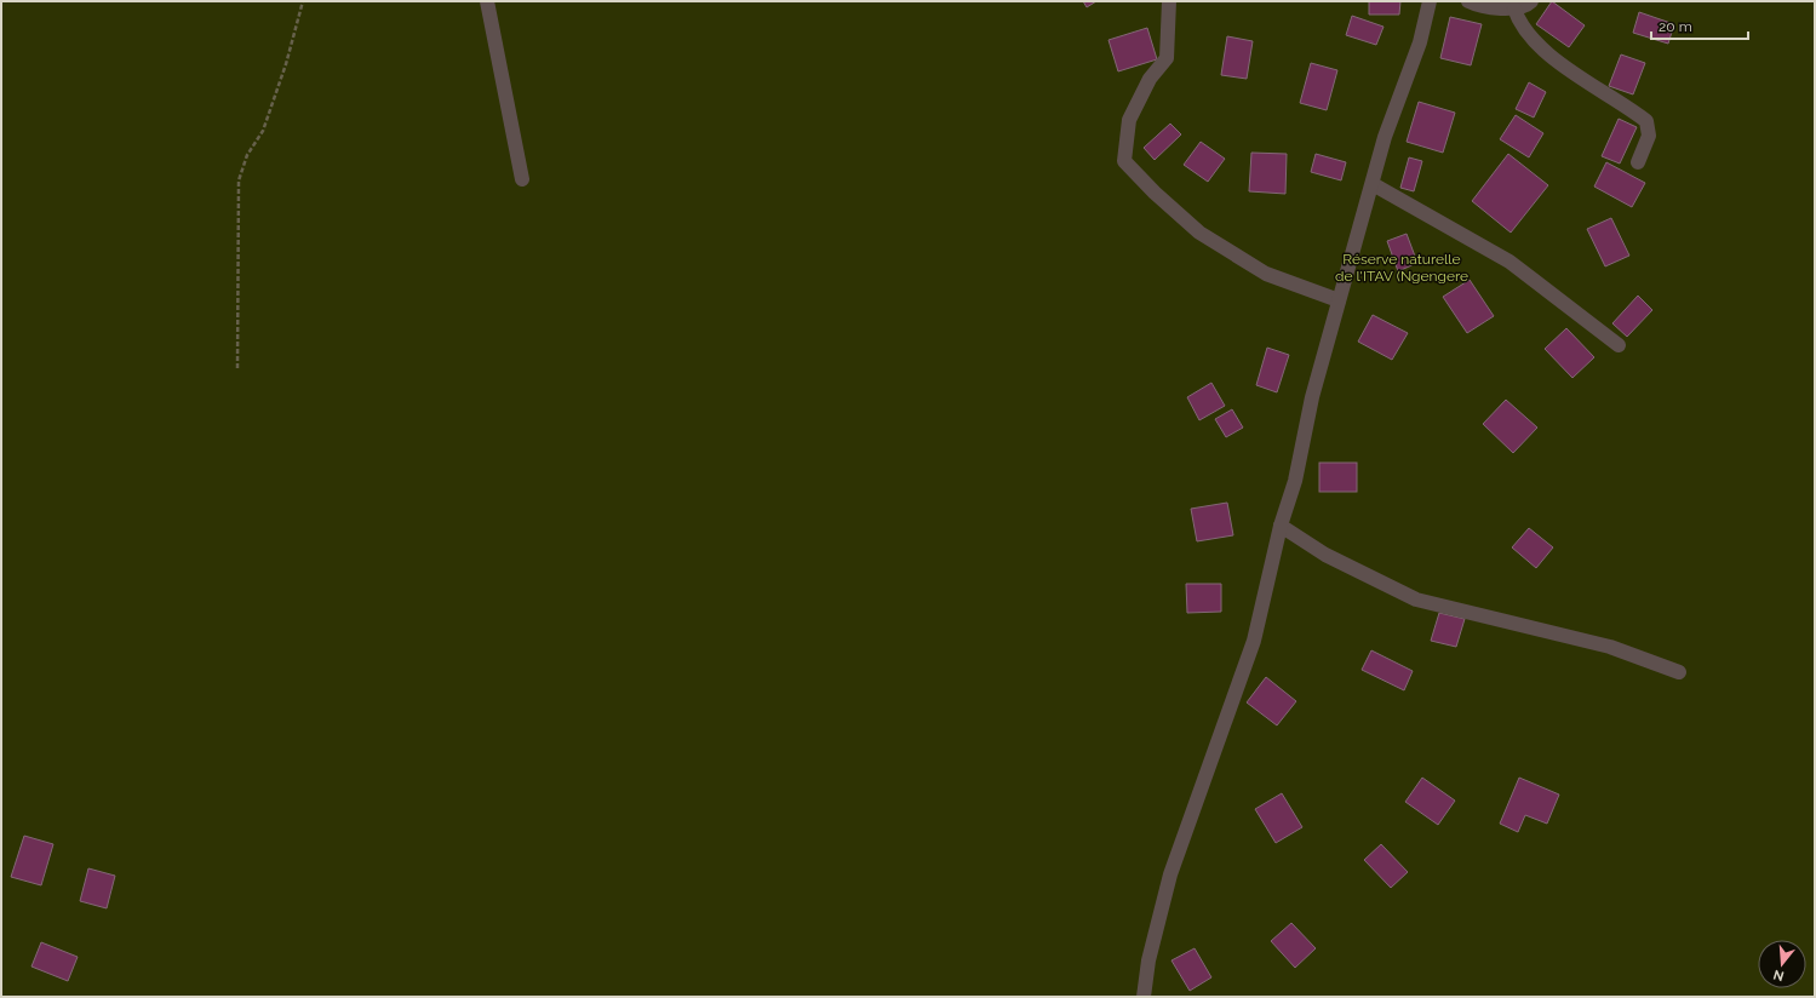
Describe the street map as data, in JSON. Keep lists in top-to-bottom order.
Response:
{
  "parks": ["Réserve naturelle de l'ITAV (Ngengere"],
  "scale_bar": "20 m",
  "north": "bottom"
}
